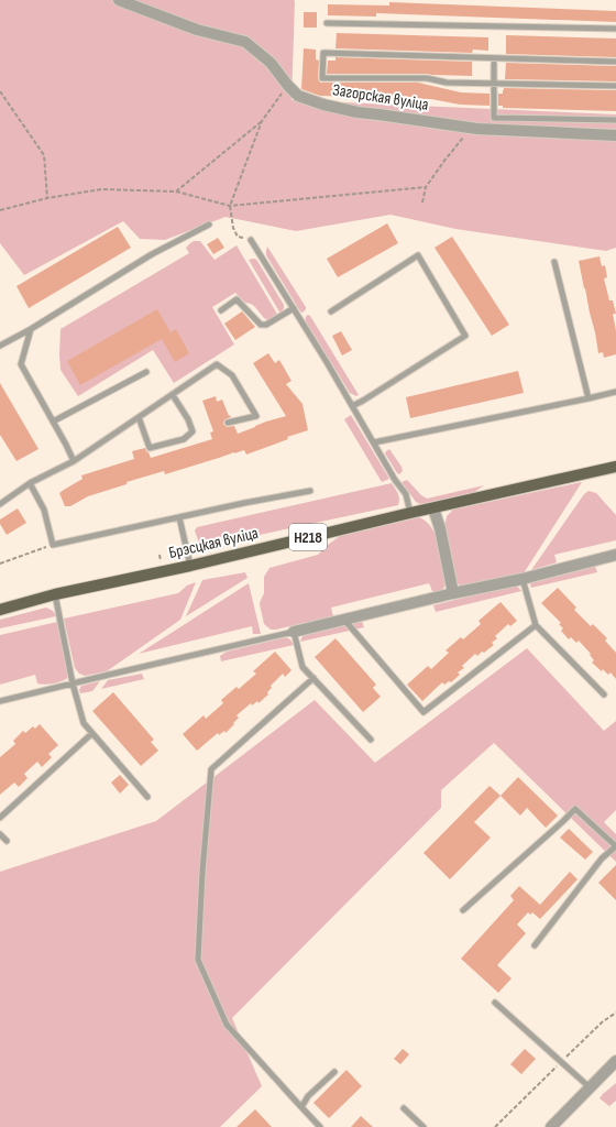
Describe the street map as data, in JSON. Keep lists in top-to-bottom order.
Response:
{
  "streets": {
    "main road": ["Н218", "Брэсцкая вуліца"],
    "street": ["Загорская вуліца"]
  }
}
